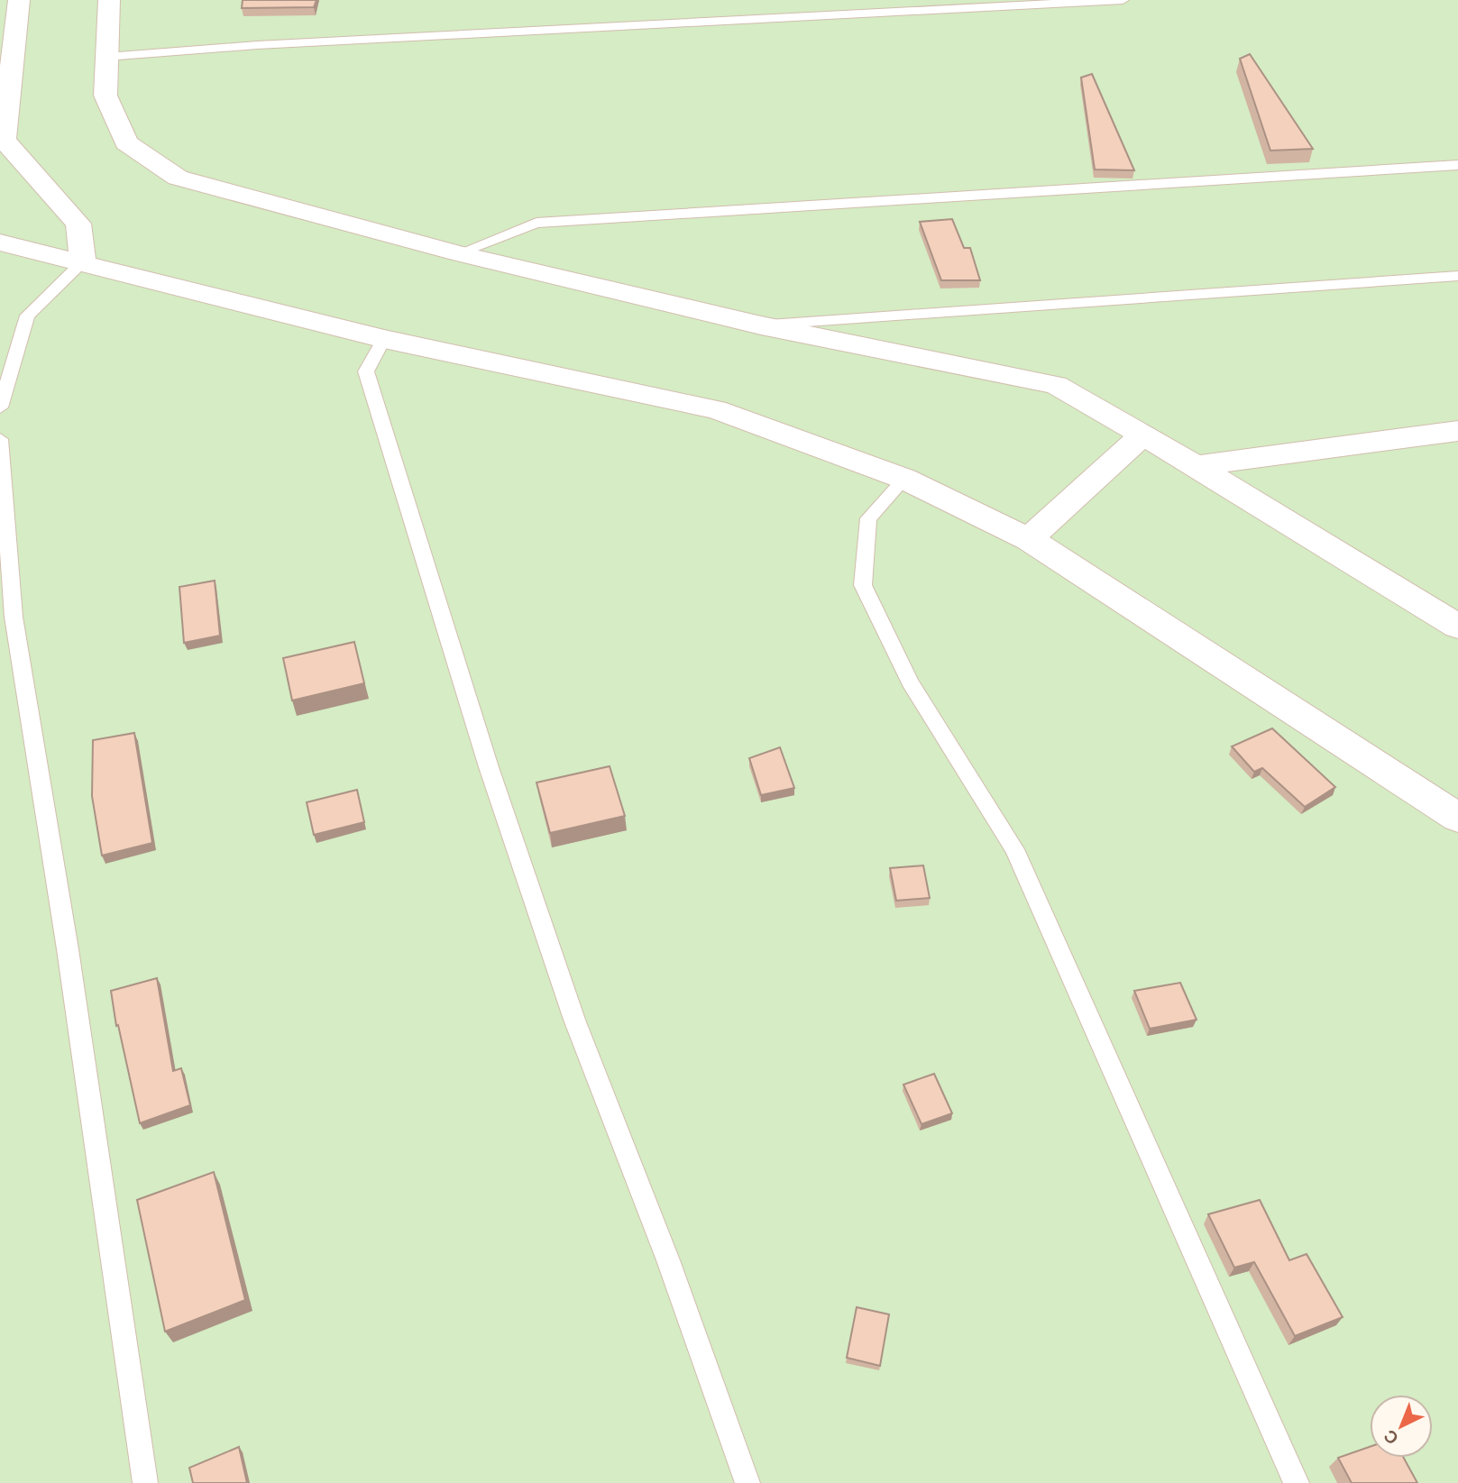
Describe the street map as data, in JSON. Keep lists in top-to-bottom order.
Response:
{
  "north": "bottom left"
}
